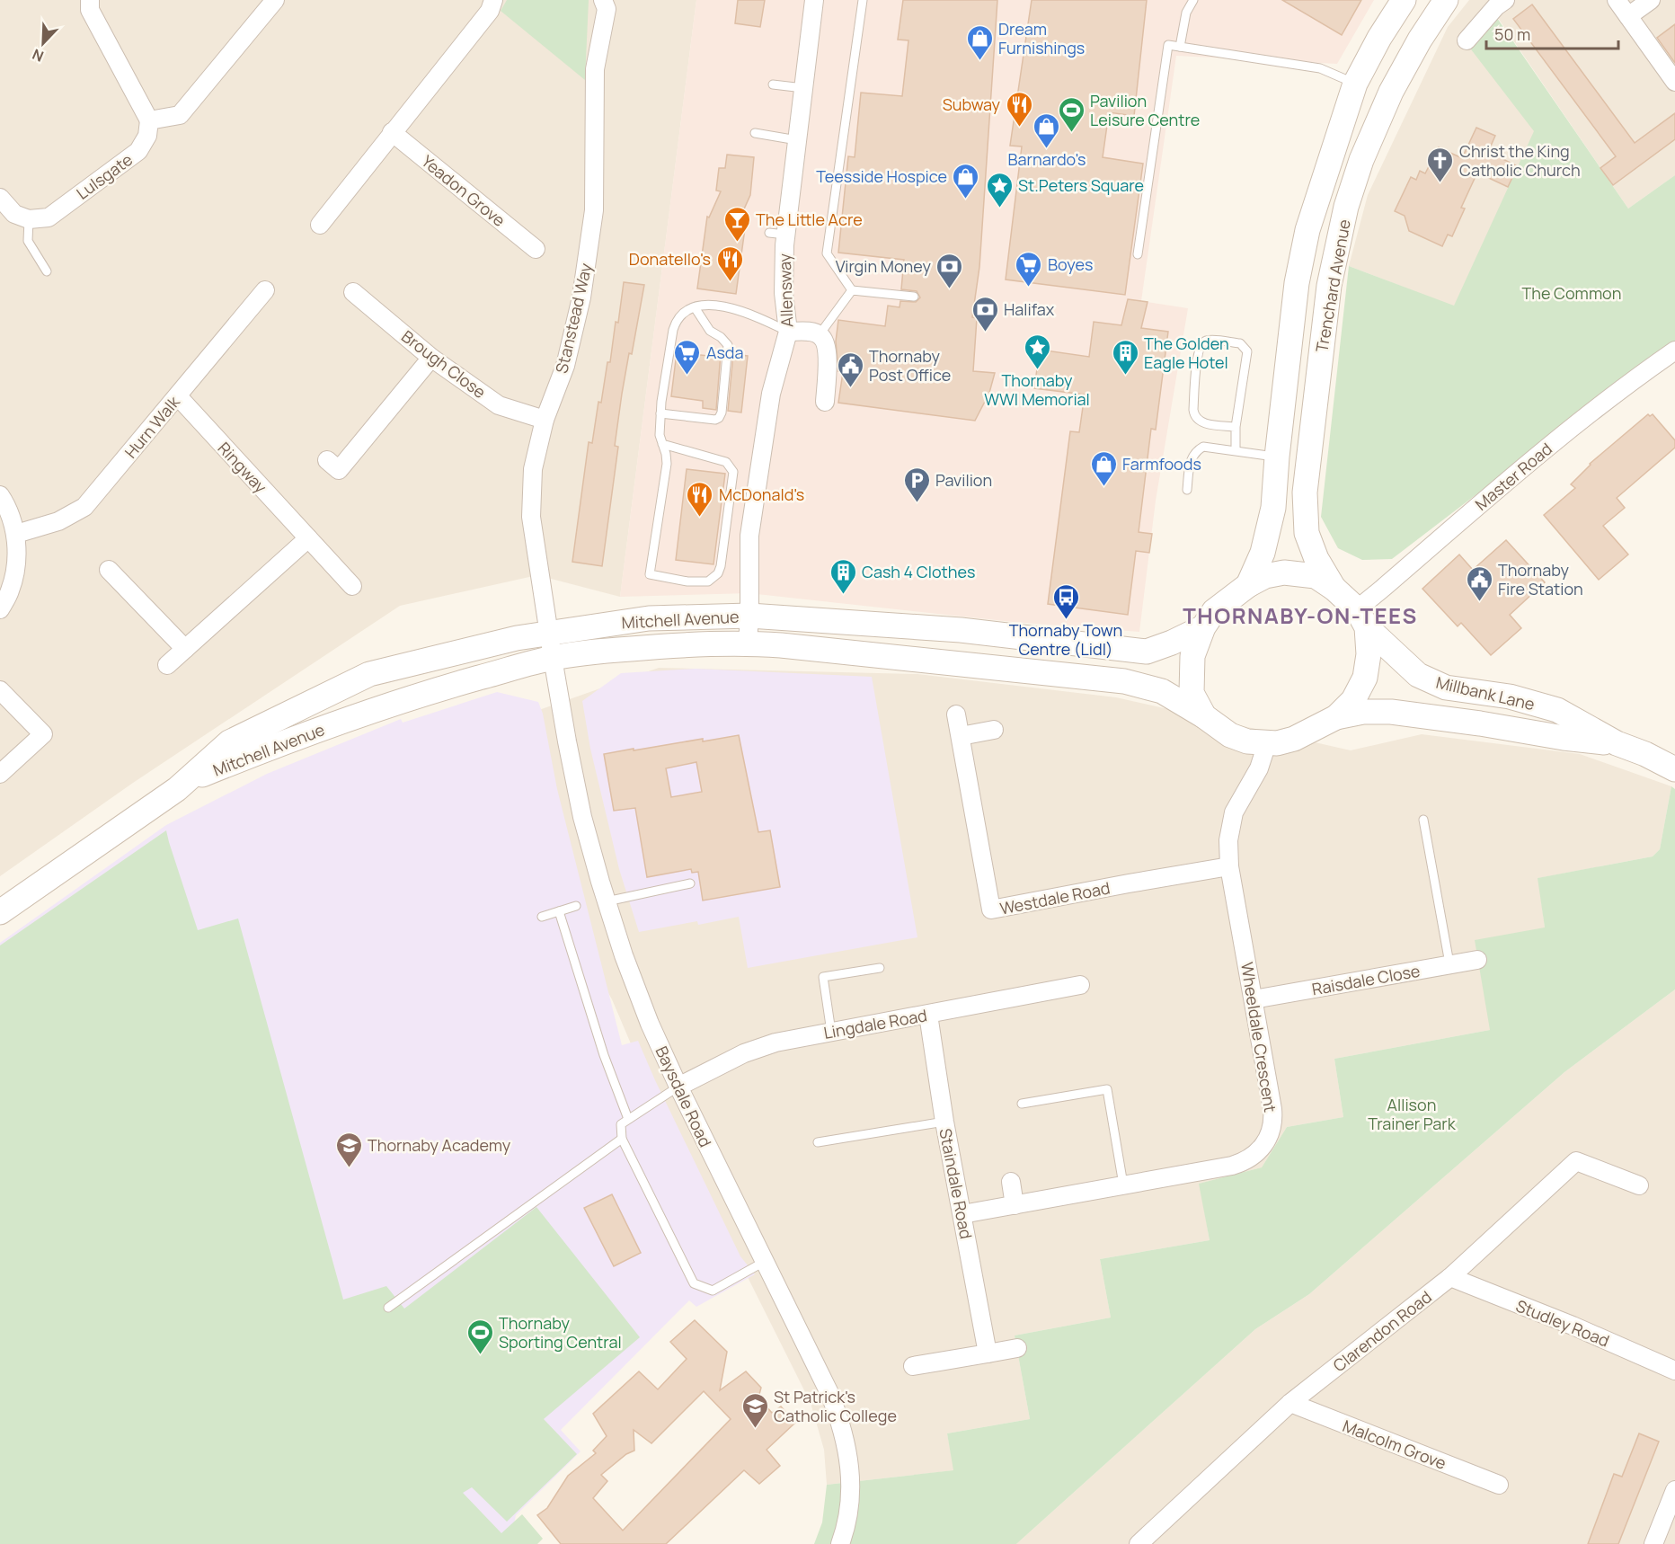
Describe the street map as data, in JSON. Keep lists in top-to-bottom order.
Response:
{
  "streets": {
    "street": [
      "Lulsgate",
      "Yeadon Grove",
      "Trenchard Avenue",
      "Allensway",
      "Stanstead Way",
      "Brough Close",
      "Hurn Walk",
      "Ringway",
      "Master Road",
      "Mitchell Avenue",
      "Millbank Lane",
      "Westdale Road",
      "Raisdale Close",
      "Lingdale Road",
      "Wheeldale Crescent",
      "Baysdale Road",
      "Staindale Road",
      "Studley Road",
      "Clarendon Road",
      "Malcolm Grove"
    ]
  },
  "crossings": [
    ["Trenchard Avenue", "Master Road"],
    ["Trenchard Avenue", "Mitchell Avenue"],
    ["Trenchard Avenue", "Millbank Lane"],
    ["Trenchard Avenue", "Wheeldale Crescent"],
    ["Allensway", "Mitchell Avenue"],
    ["Stanstead Way", "Brough Close"],
    ["Stanstead Way", "Mitchell Avenue"],
    ["Stanstead Way", "Baysdale Road"],
    ["Hurn Walk", "Ringway"],
    ["Master Road", "Mitchell Avenue"],
    ["Master Road", "Millbank Lane"],
    ["Master Road", "Wheeldale Crescent"],
    ["Mitchell Avenue", "Millbank Lane"],
    ["Mitchell Avenue", "Wheeldale Crescent"],
    ["Mitchell Avenue", "Baysdale Road"],
    ["Millbank Lane", "Wheeldale Crescent"],
    ["Westdale Road", "Wheeldale Crescent"],
    ["Raisdale Close", "Wheeldale Crescent"],
    ["Lingdale Road", "Baysdale Road"],
    ["Lingdale Road", "Staindale Road"],
    ["Wheeldale Crescent", "Staindale Road"],
    ["Studley Road", "Clarendon Road"],
    ["Clarendon Road", "Malcolm Grove"]
  ],
  "districts": ["THORNABY-ON-TEES"],
  "parks": ["The Common", "Allison Trainer Park"],
  "places": {
    "shop": [
      "Dream Furnishings",
      "Barnardo's",
      "Teesside Hospice",
      "Farmfoods"
    ],
    "restaurant": ["Subway", "Donatello's", "McDonald's"],
    "sports": ["Pavilion Leisure Centre", "Thornaby Sporting Central"],
    "church": ["Christ the King Catholic Church"],
    "place": ["St.Peters Square", "Thornaby WWI Memorial"],
    "bar": ["The Little Acre"],
    "supermarket": ["Boyes", "Asda"],
    "bank": ["Virgin Money", "Halifax"],
    "building": ["The Golden Eagle Hotel", "Cash 4 Clothes"],
    "public building": ["Thornaby Post Office", "Thornaby Fire Station"],
    "parking": ["Pavilion"],
    "bus stop": ["Thornaby Town Centre (Lidl)"],
    "school or university": ["Thornaby Academy", "St Patrick's Catholic College"]
  },
  "scale_bar": "50 m",
  "north": "bottom left"
}
